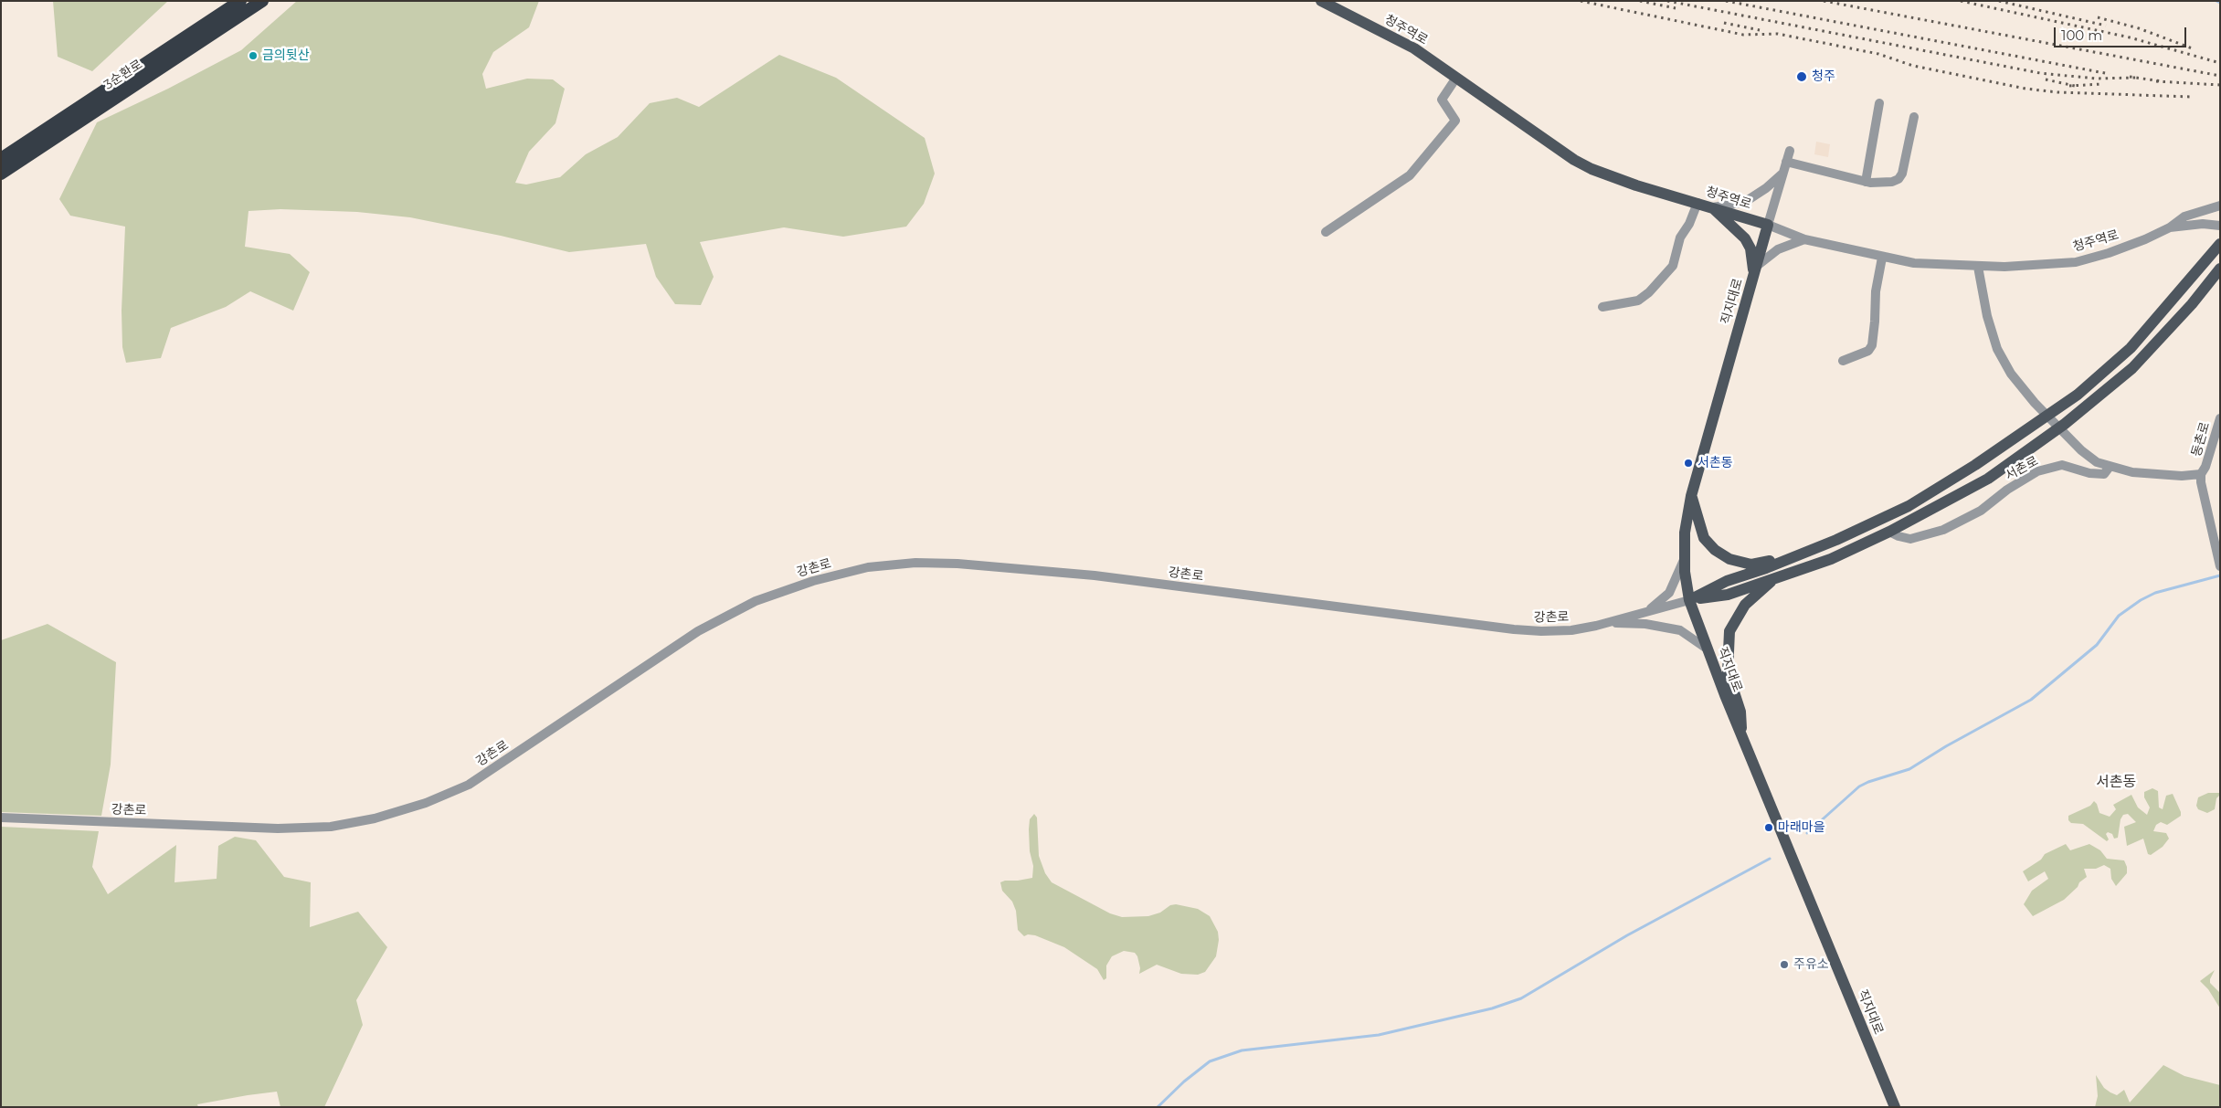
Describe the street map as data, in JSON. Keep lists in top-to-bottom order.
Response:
{
  "streets": {
    "highway": ["3순환로"],
    "main road": ["청주역로", "직지대로"],
    "street": ["동촌로", "서촌로", "강촌로"]
  },
  "crossings": [
    ["청주역로", "직지대로"],
    ["직지대로", "강촌로"],
    ["동촌로", "서촌로"]
  ],
  "districts": ["서촌동"],
  "places": [
    "금의뒷산",
    "청주",
    "서촌동",
    "마래마을",
    "주유소"
  ],
  "scale_bar": "100 m"
}
